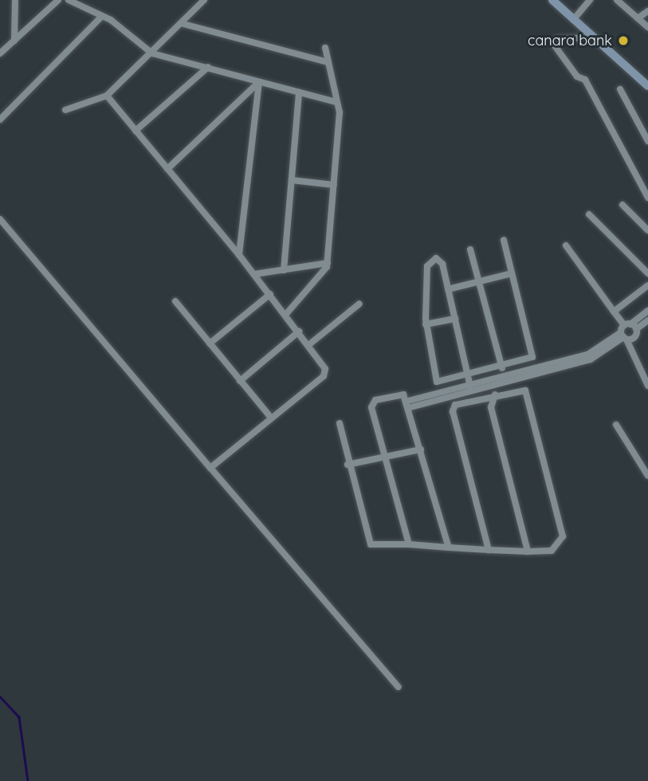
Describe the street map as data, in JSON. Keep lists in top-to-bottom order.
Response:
{
  "places": ["canara bank"]
}
